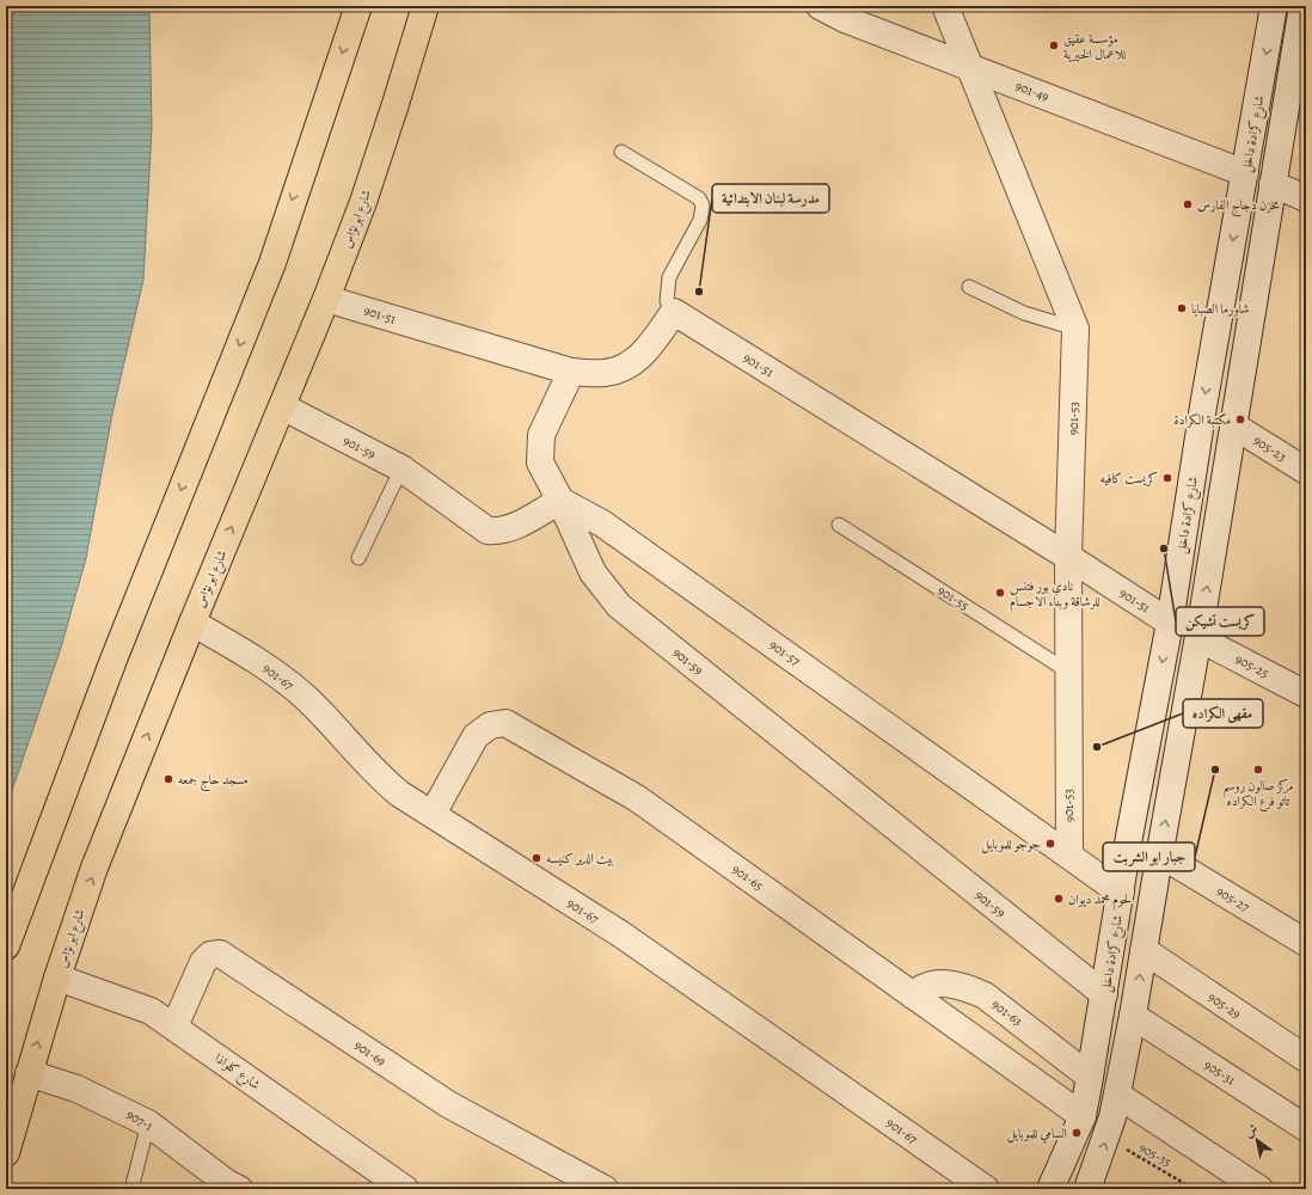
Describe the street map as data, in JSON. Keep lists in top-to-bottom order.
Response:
{
  "streets": {
    "main road": ["شارع ابو نؤاس"],
    "street": [
      "901-49",
      "شارع كرادة داخل",
      "901-51",
      "901-53",
      "901-59",
      "905-23",
      "901-57",
      "905-25",
      "901-67",
      "901-65",
      "905-27",
      "905-29",
      "901-63",
      "901-69",
      "شارع كلواذا",
      "905-31",
      "907-1"
    ],
    "lane": ["901-55"],
    "path": ["905-35"]
  },
  "crossings": [
    ["901-49", "شارع كرادة داخل"],
    ["901-49", "901-53"],
    ["شارع كرادة داخل", "901-51"],
    ["شارع كرادة داخل", "901-59"],
    ["شارع كرادة داخل", "901-57"],
    ["شارع كرادة داخل", "901-65"],
    ["شارع كرادة داخل", "901-63"],
    ["شارع ابو نؤاس", "901-51"],
    ["شارع ابو نؤاس", "901-59"],
    ["شارع ابو نؤاس", "901-67"],
    ["شارع ابو نؤاس", "شارع كلواذا"],
    ["شارع ابو نؤاس", "907-1"],
    ["901-51", "901-53"],
    ["901-53", "901-55"],
    ["901-53", "901-57"],
    ["901-59", "901-57"],
    ["901-67", "901-65"],
    ["901-65", "901-63"],
    ["901-69", "شارع كلواذا"]
  ],
  "places": [
    "مؤسسة عقيق للاعمال الخيرية",
    "مخزن دجاج الفارس",
    "مدرسة لبنان الابتدائية",
    "شاورما الصبايا",
    "مكتبة الكرادة",
    "كريست كافيه",
    "كريست تشيكن",
    "نادي بور فتنس للرشاقة وبناء الاجسام",
    "مقهى الكراده",
    "جبار ابو الشربت",
    "مركز صالون روسم تاتو فرع الكراده",
    "مسجد حاج جمعه",
    "جوجو للموبايل",
    "بيت الدير كنيسه",
    "لحوم محمد ديوان",
    "السامي للموبايل"
  ],
  "north": "top left"
}
